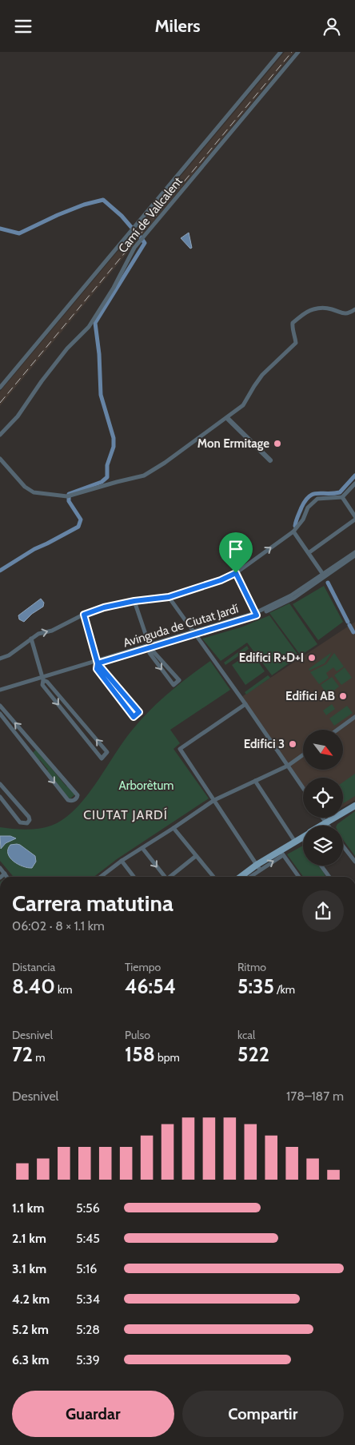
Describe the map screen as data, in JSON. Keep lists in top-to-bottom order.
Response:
{
  "streets": {
    "street": ["Camí de Vallcalent", "Avinguda de Ciutat Jardí"]
  },
  "districts": ["CIUTAT JARDÍ"],
  "parks": ["Arborètum"],
  "places": [
    "Mon Ermitage",
    "Edifici R+D+I",
    "Edifici AB",
    "Edifici 3"
  ],
  "north": "bottom right",
  "page": {
    "header": "Milers",
    "heading": ["Carrera matutina", "06:02 · 8 × 1.1 km"],
    "stats": [
      ["Distancia", "8.40 km"],
      ["Tiempo", "46:54"],
      ["Ritmo", "5:35 /km"],
      ["Desnivel", "72 m"],
      ["Pulso", "158 bpm"],
      ["kcal", "522"]
    ],
    "chart": ["Desnivel", "178–187 m"],
    "list": [
      {
        "name": "1.1 km",
        "note": "5:56"
      },
      {
        "name": "2.1 km",
        "note": "5:45"
      },
      {
        "name": "3.1 km",
        "note": "5:16"
      },
      {
        "name": "4.2 km",
        "note": "5:34"
      },
      {
        "name": "5.2 km",
        "note": "5:28"
      },
      {
        "name": "6.3 km",
        "note": "5:39"
      }
    ],
    "buttons": ["Guardar", "Compartir"]
  }
}
